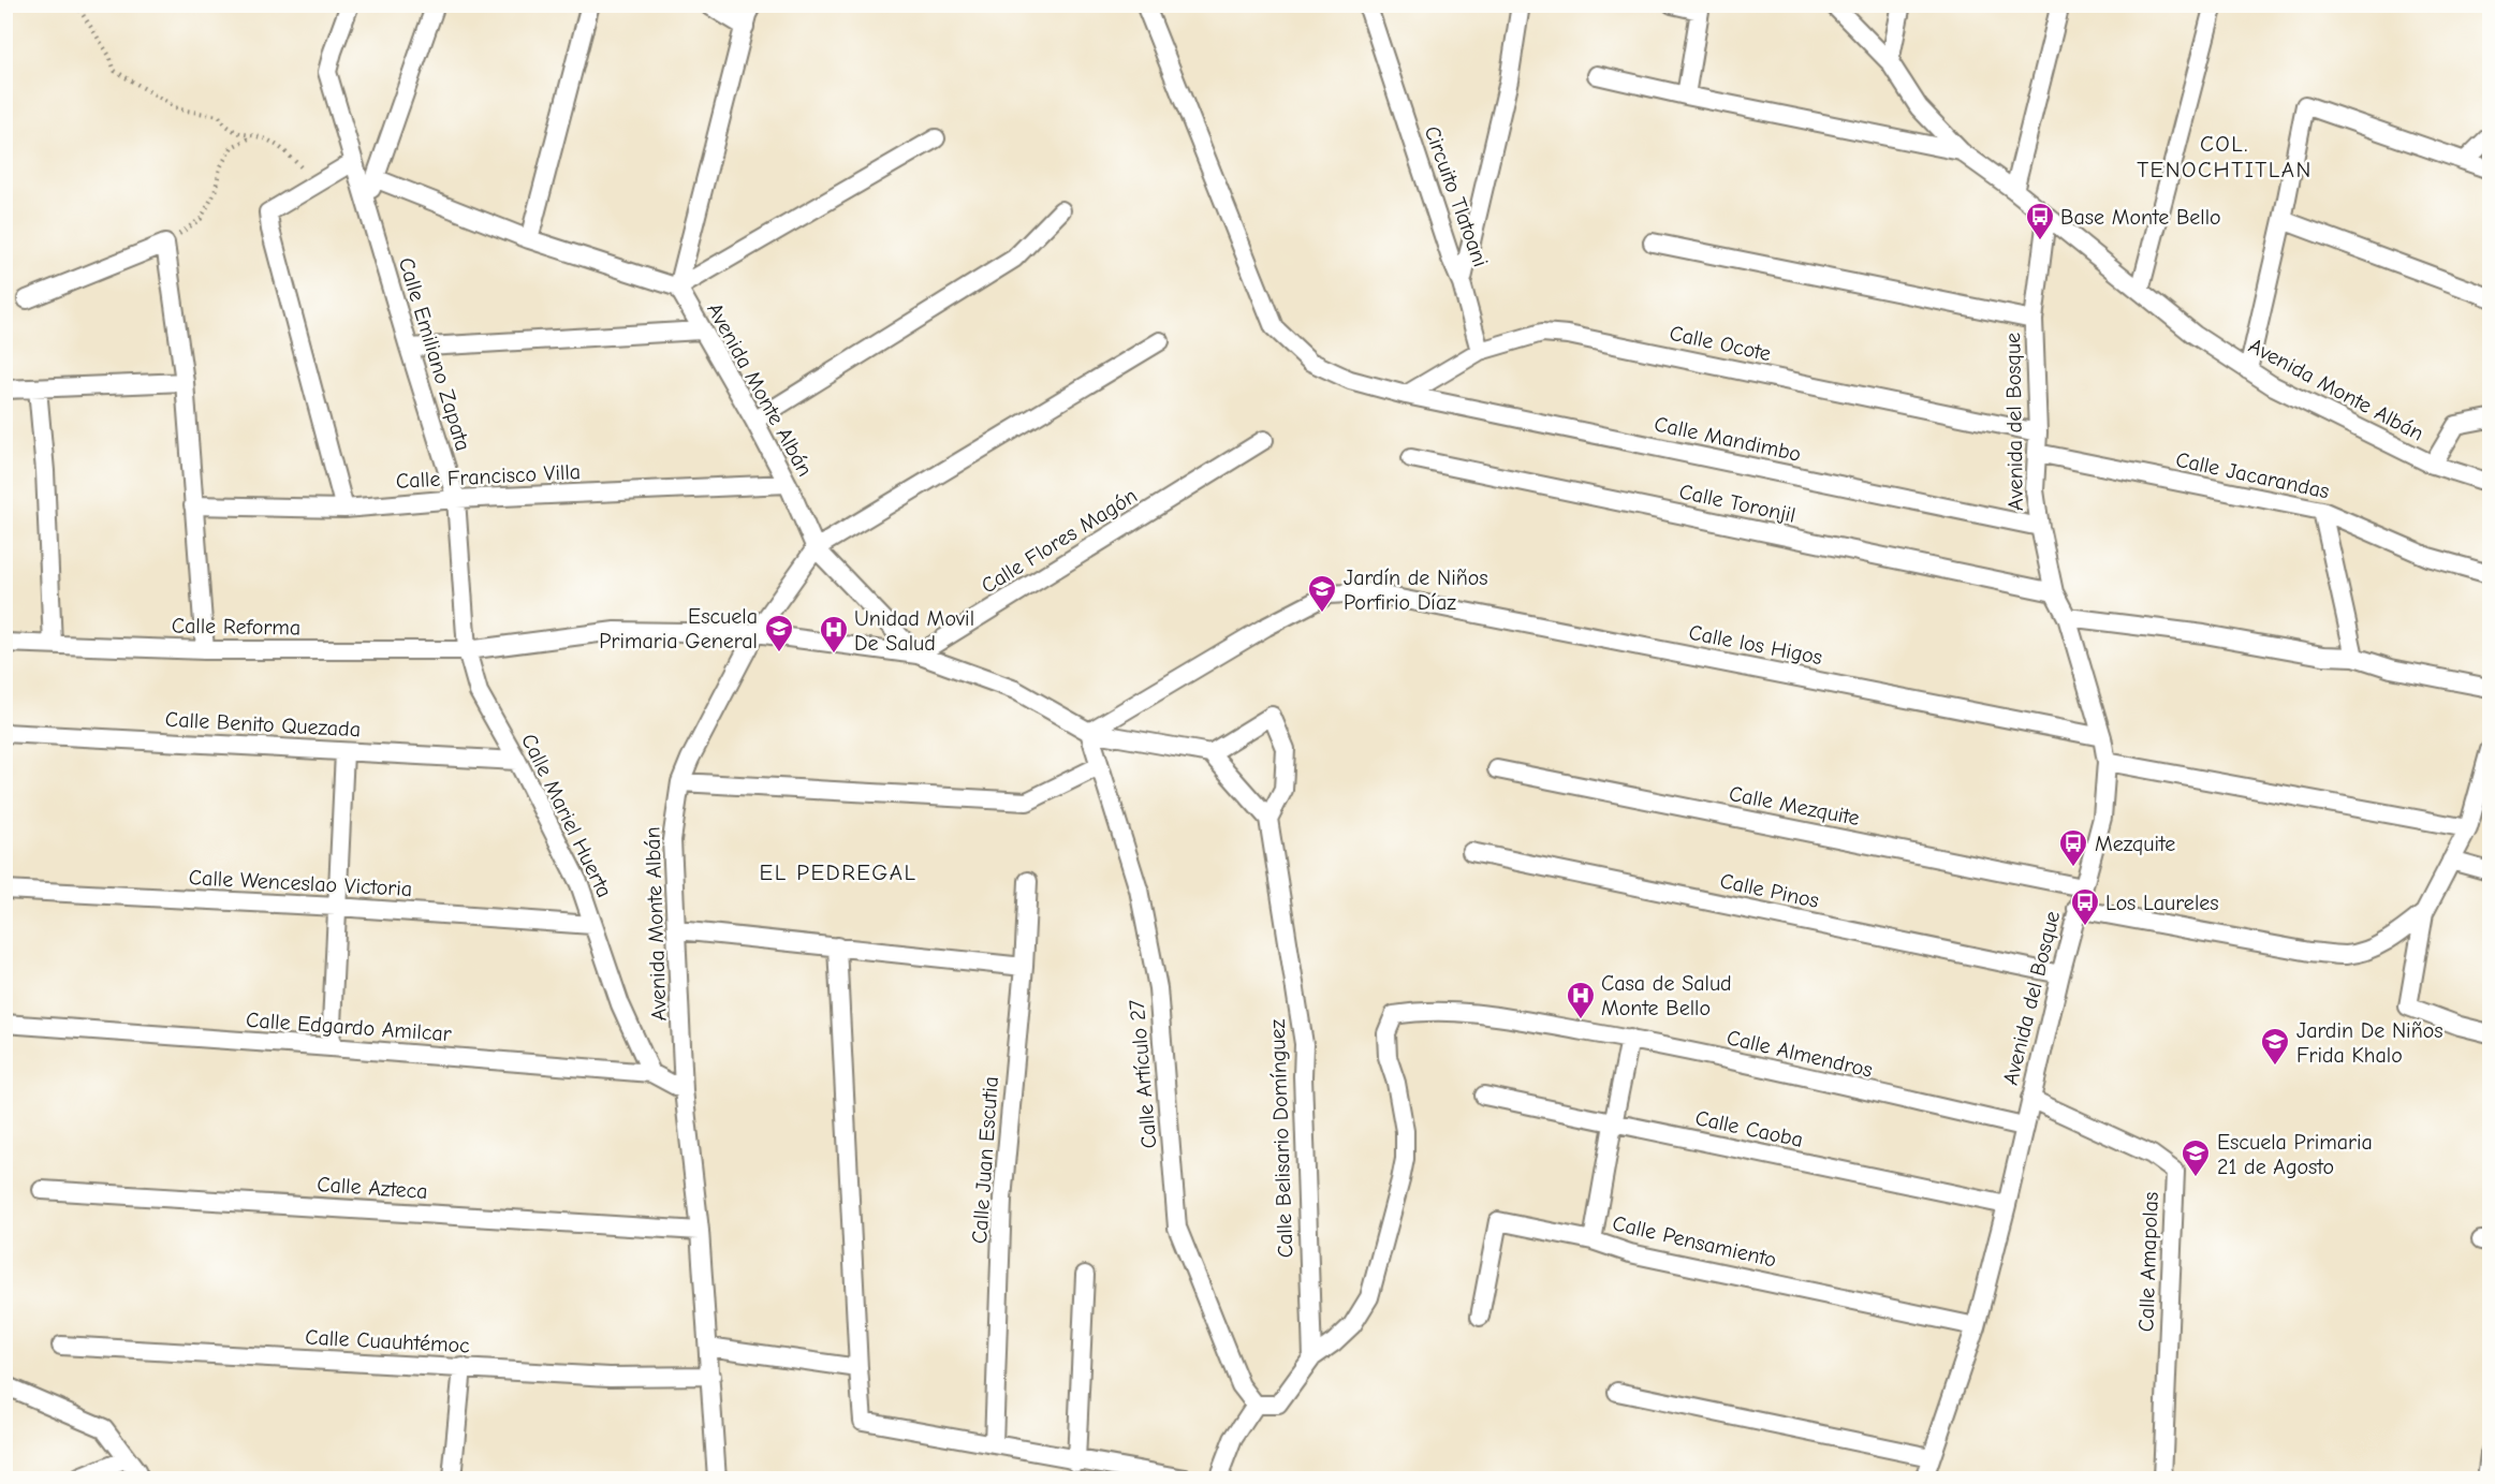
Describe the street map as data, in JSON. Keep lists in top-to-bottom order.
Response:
{
  "streets": {
    "street": [
      "Circuito Tlatoani",
      "Calle Ocote",
      "Calle Emiliano Zapata",
      "Avenida Monte Albán",
      "Avenida del Bosque",
      "Calle Mandimbo",
      "Calle Jacarandas",
      "Calle Francisco Villa",
      "Calle Toronjil",
      "Calle Flores Magón",
      "Calle Reforma",
      "Calle los Higos",
      "Calle Benito Quezada",
      "Calle Mezquite",
      "Calle Mariel Huerta",
      "Calle Wenceslao Victoria",
      "Calle Pinos",
      "Calle Edgardo Amilcar",
      "Calle Almendros",
      "Calle Artículo 27",
      "Calle Caoba",
      "Calle Belisario Domínguez",
      "Calle Juan Escutia",
      "Calle Azteca",
      "Calle Pensamiento",
      "Calle Amapolas",
      "Calle Cuauhtémoc"
    ]
  },
  "crossings": [
    ["Calle Ocote", "Avenida del Bosque"],
    ["Calle Ocote", "Calle Mandimbo"],
    ["Calle Emiliano Zapata", "Calle Francisco Villa"],
    ["Calle Emiliano Zapata", "Calle Reforma"],
    ["Calle Emiliano Zapata", "Calle Mariel Huerta"],
    ["Avenida Monte Albán", "Avenida del Bosque"],
    ["Avenida Monte Albán", "Calle Francisco Villa"],
    ["Avenida Monte Albán", "Calle Reforma"],
    ["Avenida Monte Albán", "Calle Edgardo Amilcar"],
    ["Avenida Monte Albán", "Calle Azteca"],
    ["Avenida Monte Albán", "Calle Cuauhtémoc"],
    ["Avenida del Bosque", "Calle Mandimbo"],
    ["Avenida del Bosque", "Calle Jacarandas"],
    ["Avenida del Bosque", "Calle Toronjil"],
    ["Avenida del Bosque", "Calle los Higos"],
    ["Avenida del Bosque", "Calle Mezquite"],
    ["Avenida del Bosque", "Calle Pinos"],
    ["Avenida del Bosque", "Calle Almendros"],
    ["Avenida del Bosque", "Calle Caoba"],
    ["Avenida del Bosque", "Calle Pensamiento"],
    ["Avenida del Bosque", "Calle Amapolas"],
    ["Calle Reforma", "Calle Mariel Huerta"],
    ["Calle los Higos", "Calle Artículo 27"],
    ["Calle Benito Quezada", "Calle Mariel Huerta"],
    ["Calle Mariel Huerta", "Calle Wenceslao Victoria"],
    ["Calle Mariel Huerta", "Calle Edgardo Amilcar"],
    ["Calle Almendros", "Calle Belisario Domínguez"]
  ],
  "districts": ["COL. TENOCHTITLAN", "EL PEDREGAL"],
  "places": {
    "bus stop": ["Base Monte Bello", "Mezquite", "Los Laureles"],
    "school or university": [
      "Jardín de Niños Porfirio Díaz",
      "Escuela Primaria General",
      "Jardin De Niños Frida Khalo",
      "Escuela Primaria 21 de Agosto"
    ],
    "hospital": ["Unidad Movil De Salud", "Casa de Salud Monte Bello"]
  }
}
